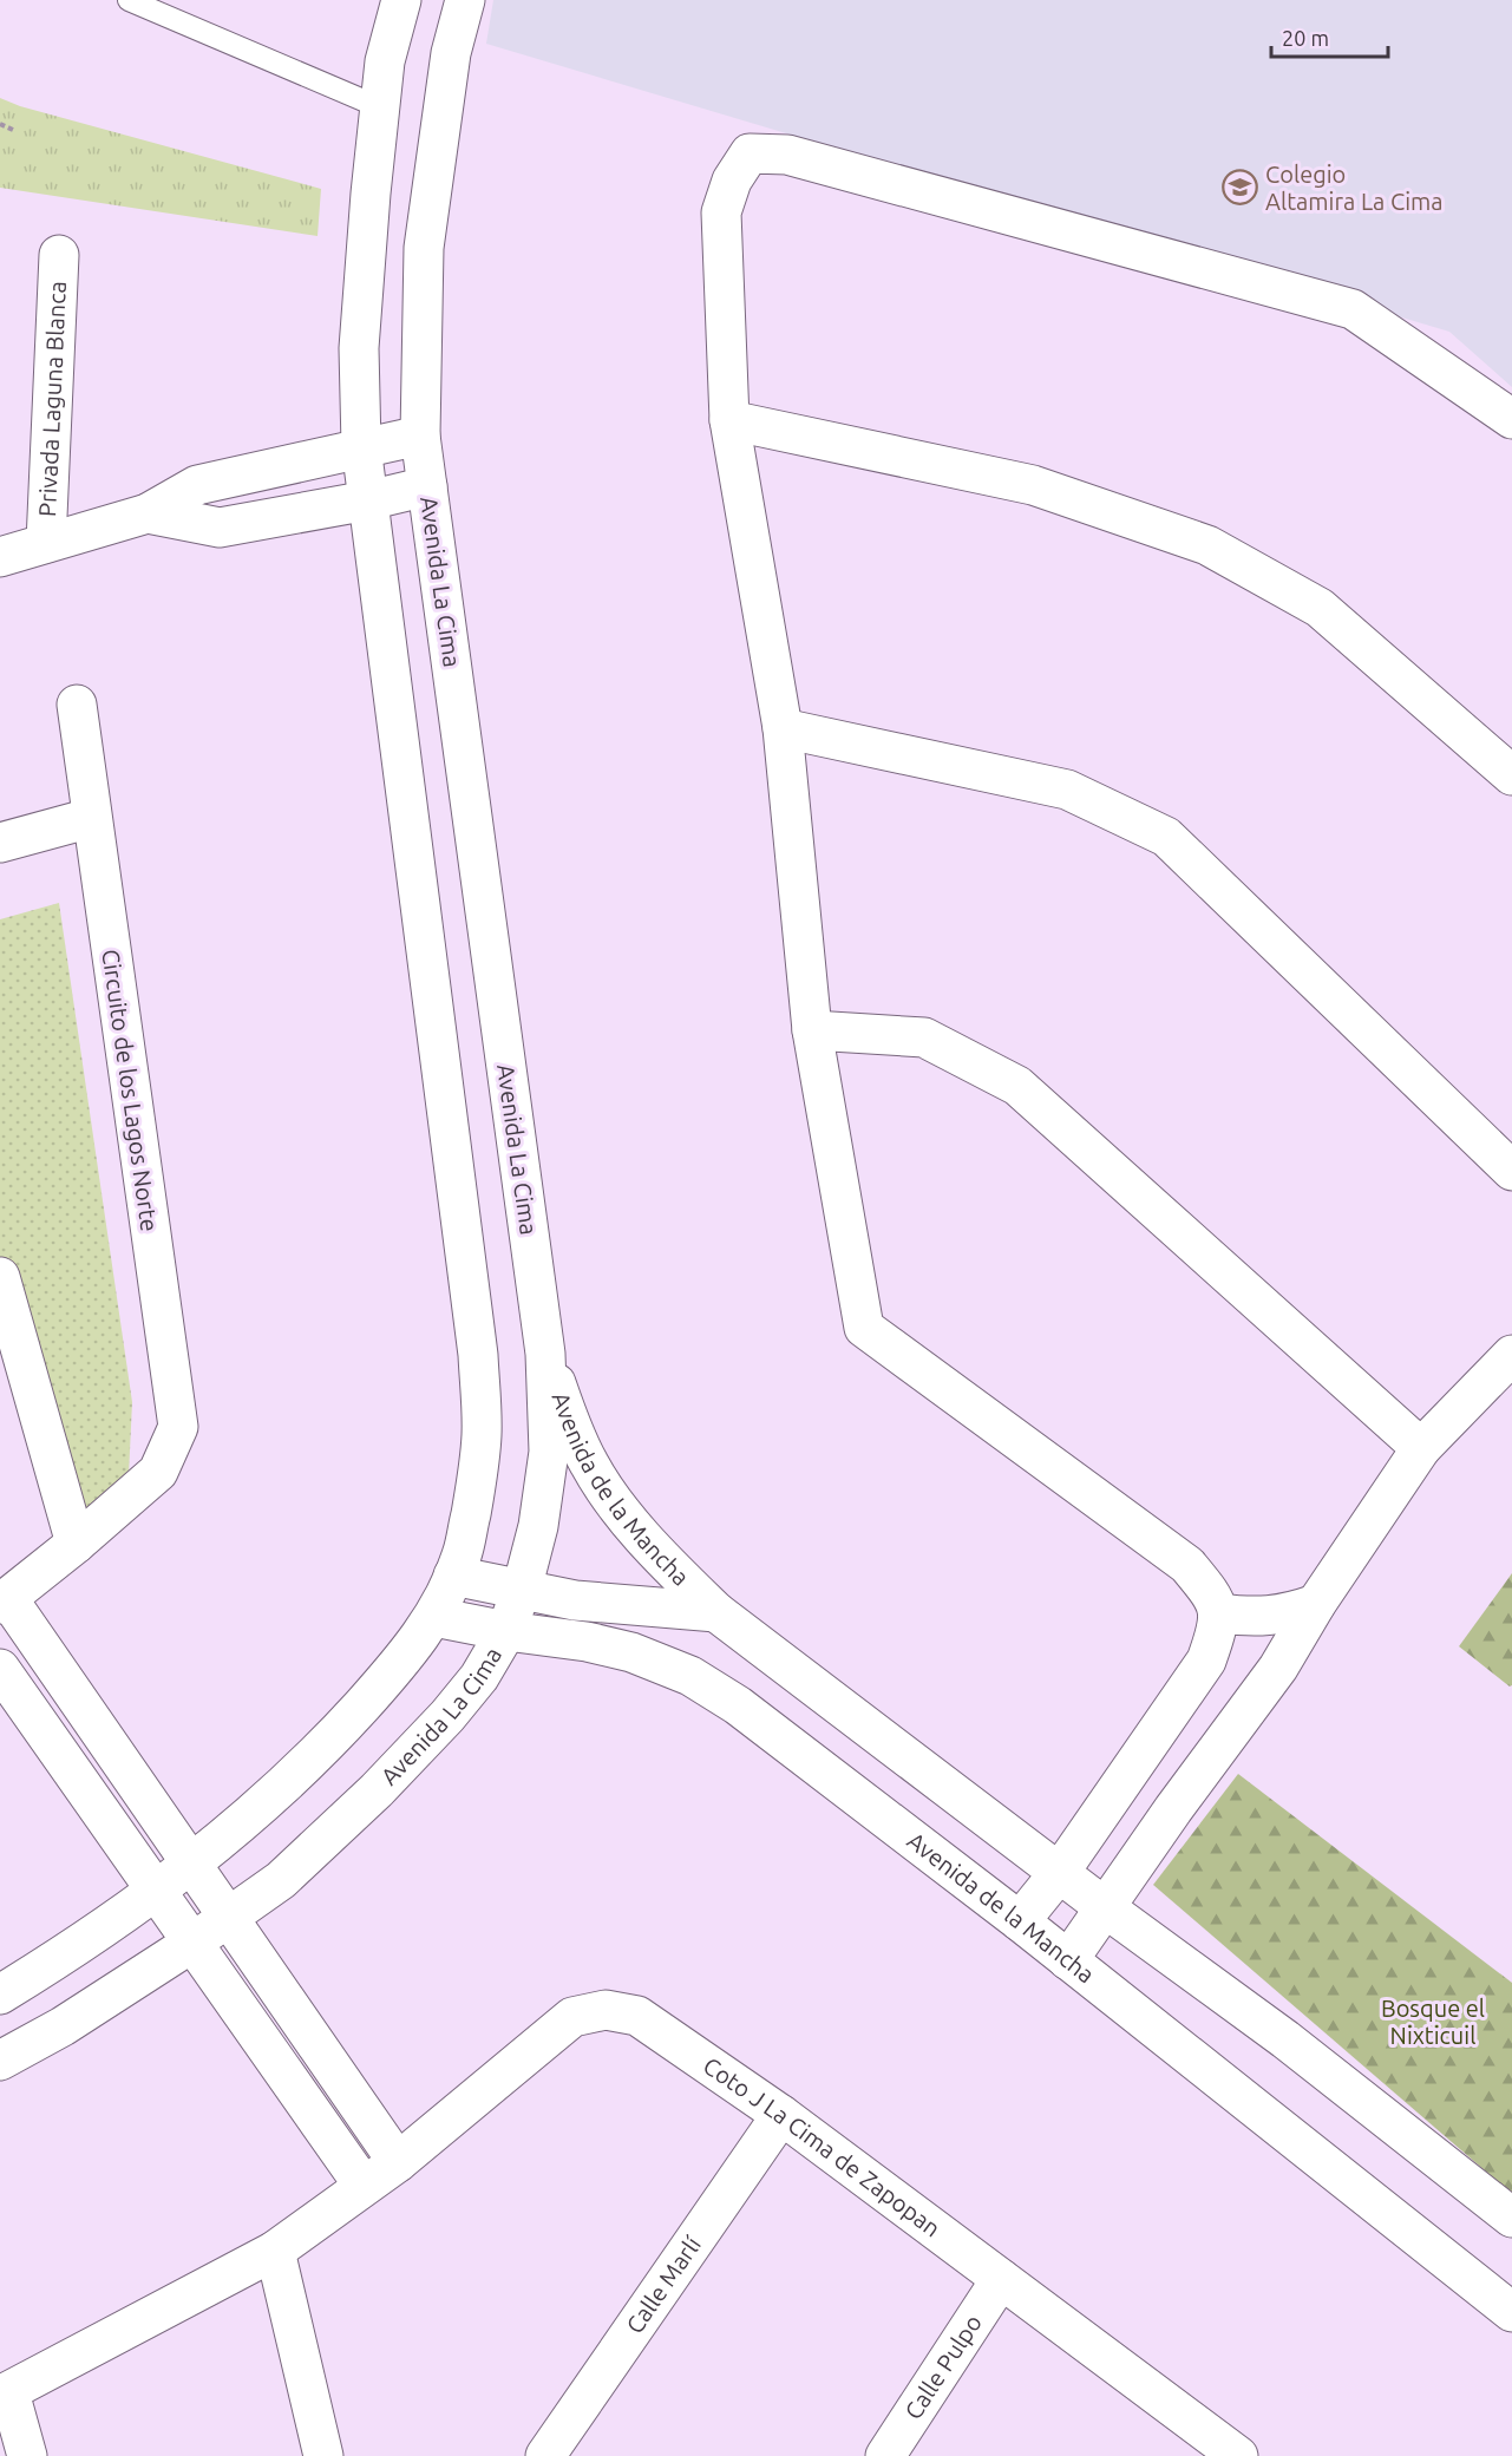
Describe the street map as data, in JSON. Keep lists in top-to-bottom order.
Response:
{
  "streets": {
    "street": [
      "Privada Laguna Blanca",
      "Avenida La Cima",
      "Circuito de los Lagos Norte",
      "Avenida de la Mancha",
      "Coto J La Cima de Zapopan",
      "Calle Marlí",
      "Calle Pulpo"
    ]
  },
  "crossings": [
    ["Avenida La Cima", "Avenida de la Mancha"],
    ["Coto J La Cima de Zapopan", "Calle Marlí"],
    ["Coto J La Cima de Zapopan", "Calle Pulpo"]
  ],
  "parks": ["Bosque el Nixticuil"],
  "places": {
    "school or university": ["Colegio Altamira La Cima"]
  },
  "scale_bar": "20 m"
}
